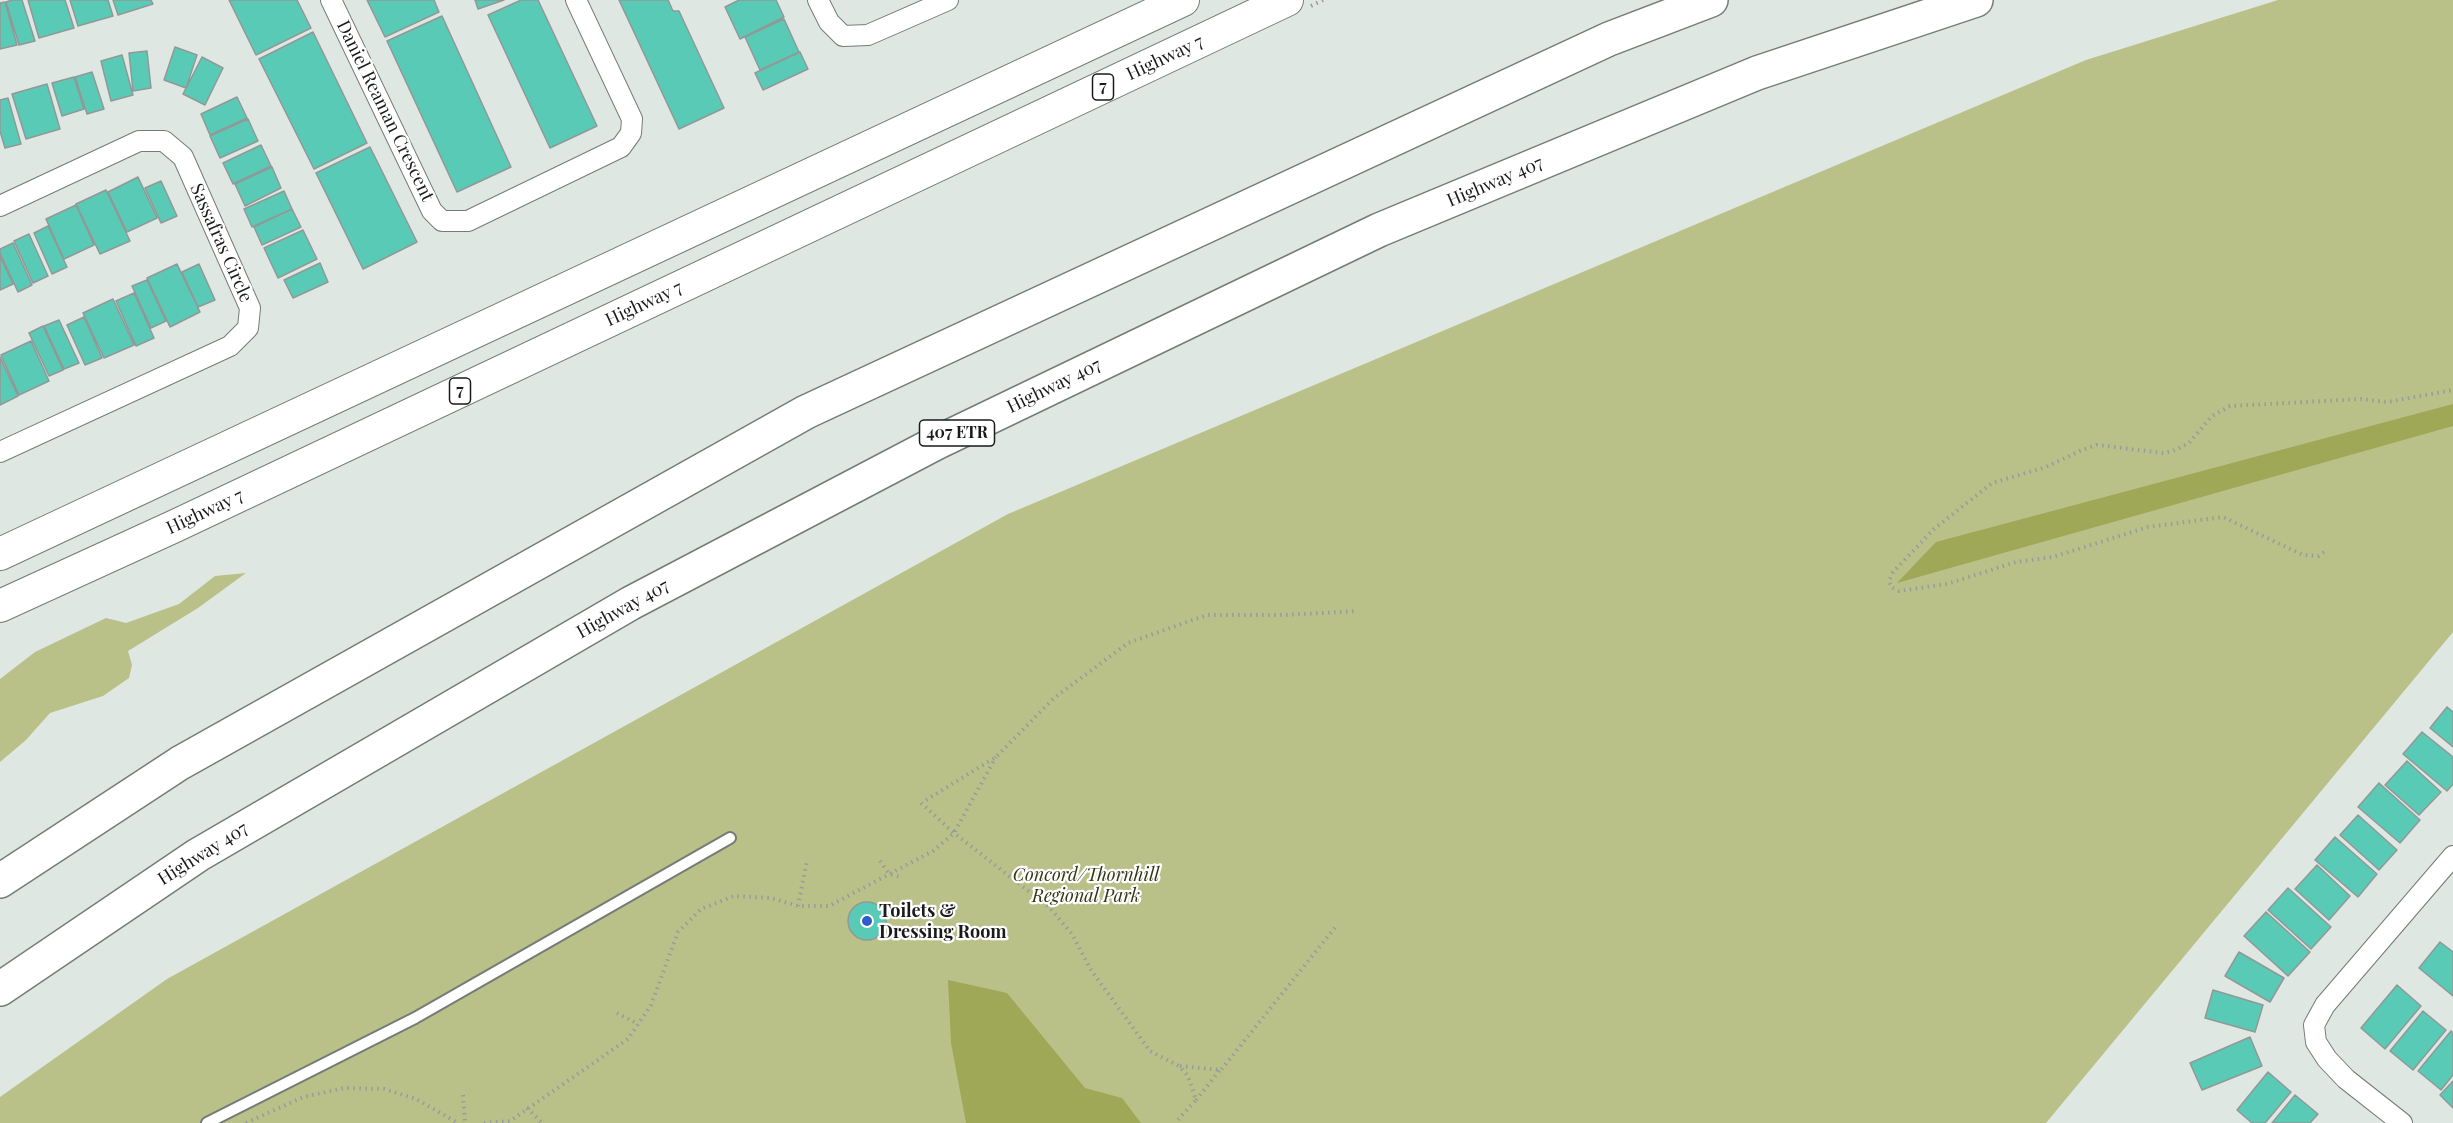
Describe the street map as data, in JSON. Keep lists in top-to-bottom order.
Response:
{
  "streets": {
    "highway": ["Highway 407", "407 ETR"],
    "main road": ["Highway 7", "7"],
    "street": ["Daniel Reaman Crescent", "Sassafras Circle"]
  },
  "parks": ["Concord/Thornhill Regional Park"],
  "places": ["Toilets & Dressing Room"]
}
